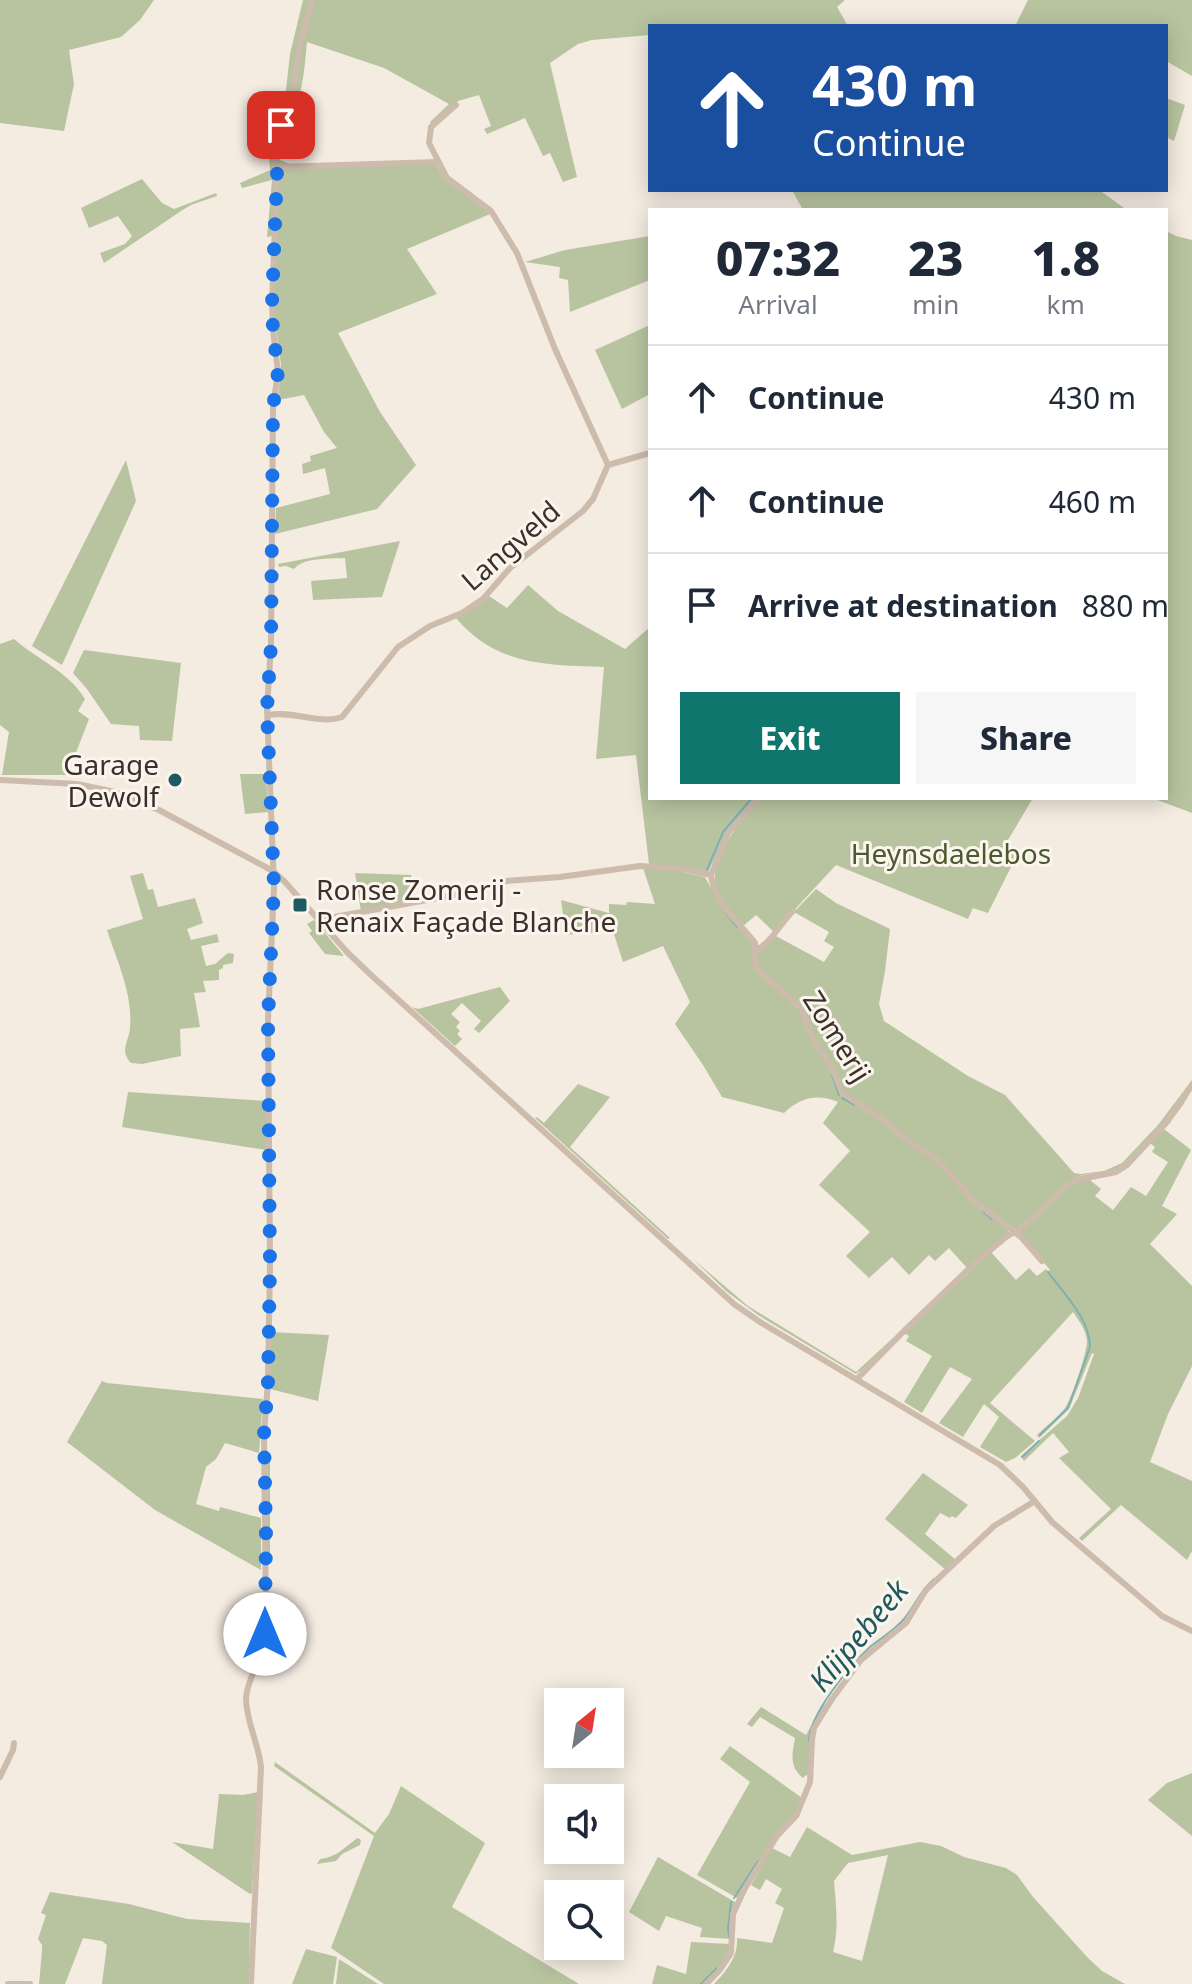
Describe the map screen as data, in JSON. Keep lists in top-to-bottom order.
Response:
{
  "streets": {
    "street": ["Langveld", "Zomerij"]
  },
  "water": ["Klijpebeek"],
  "parks": ["Heynsdaelebos"],
  "places": {
    "other": ["Garage Dewolf"],
    "transit": ["Ronse Zomerij - Renaix Façade Blanche"]
  },
  "north": "top right",
  "page": {
    "turn": ["430 m", "Continue"],
    "eta": [
      "07:32",
      "Arrival",
      "23",
      "min",
      "1.8",
      "km"
    ],
    "list": [
      {
        "name": "Continue",
        "value": "430 m"
      },
      {
        "name": "Continue",
        "value": "460 m"
      },
      {
        "name": "Arrive at destination",
        "value": "880 m"
      }
    ],
    "buttons": ["Exit", "Share"]
  }
}
